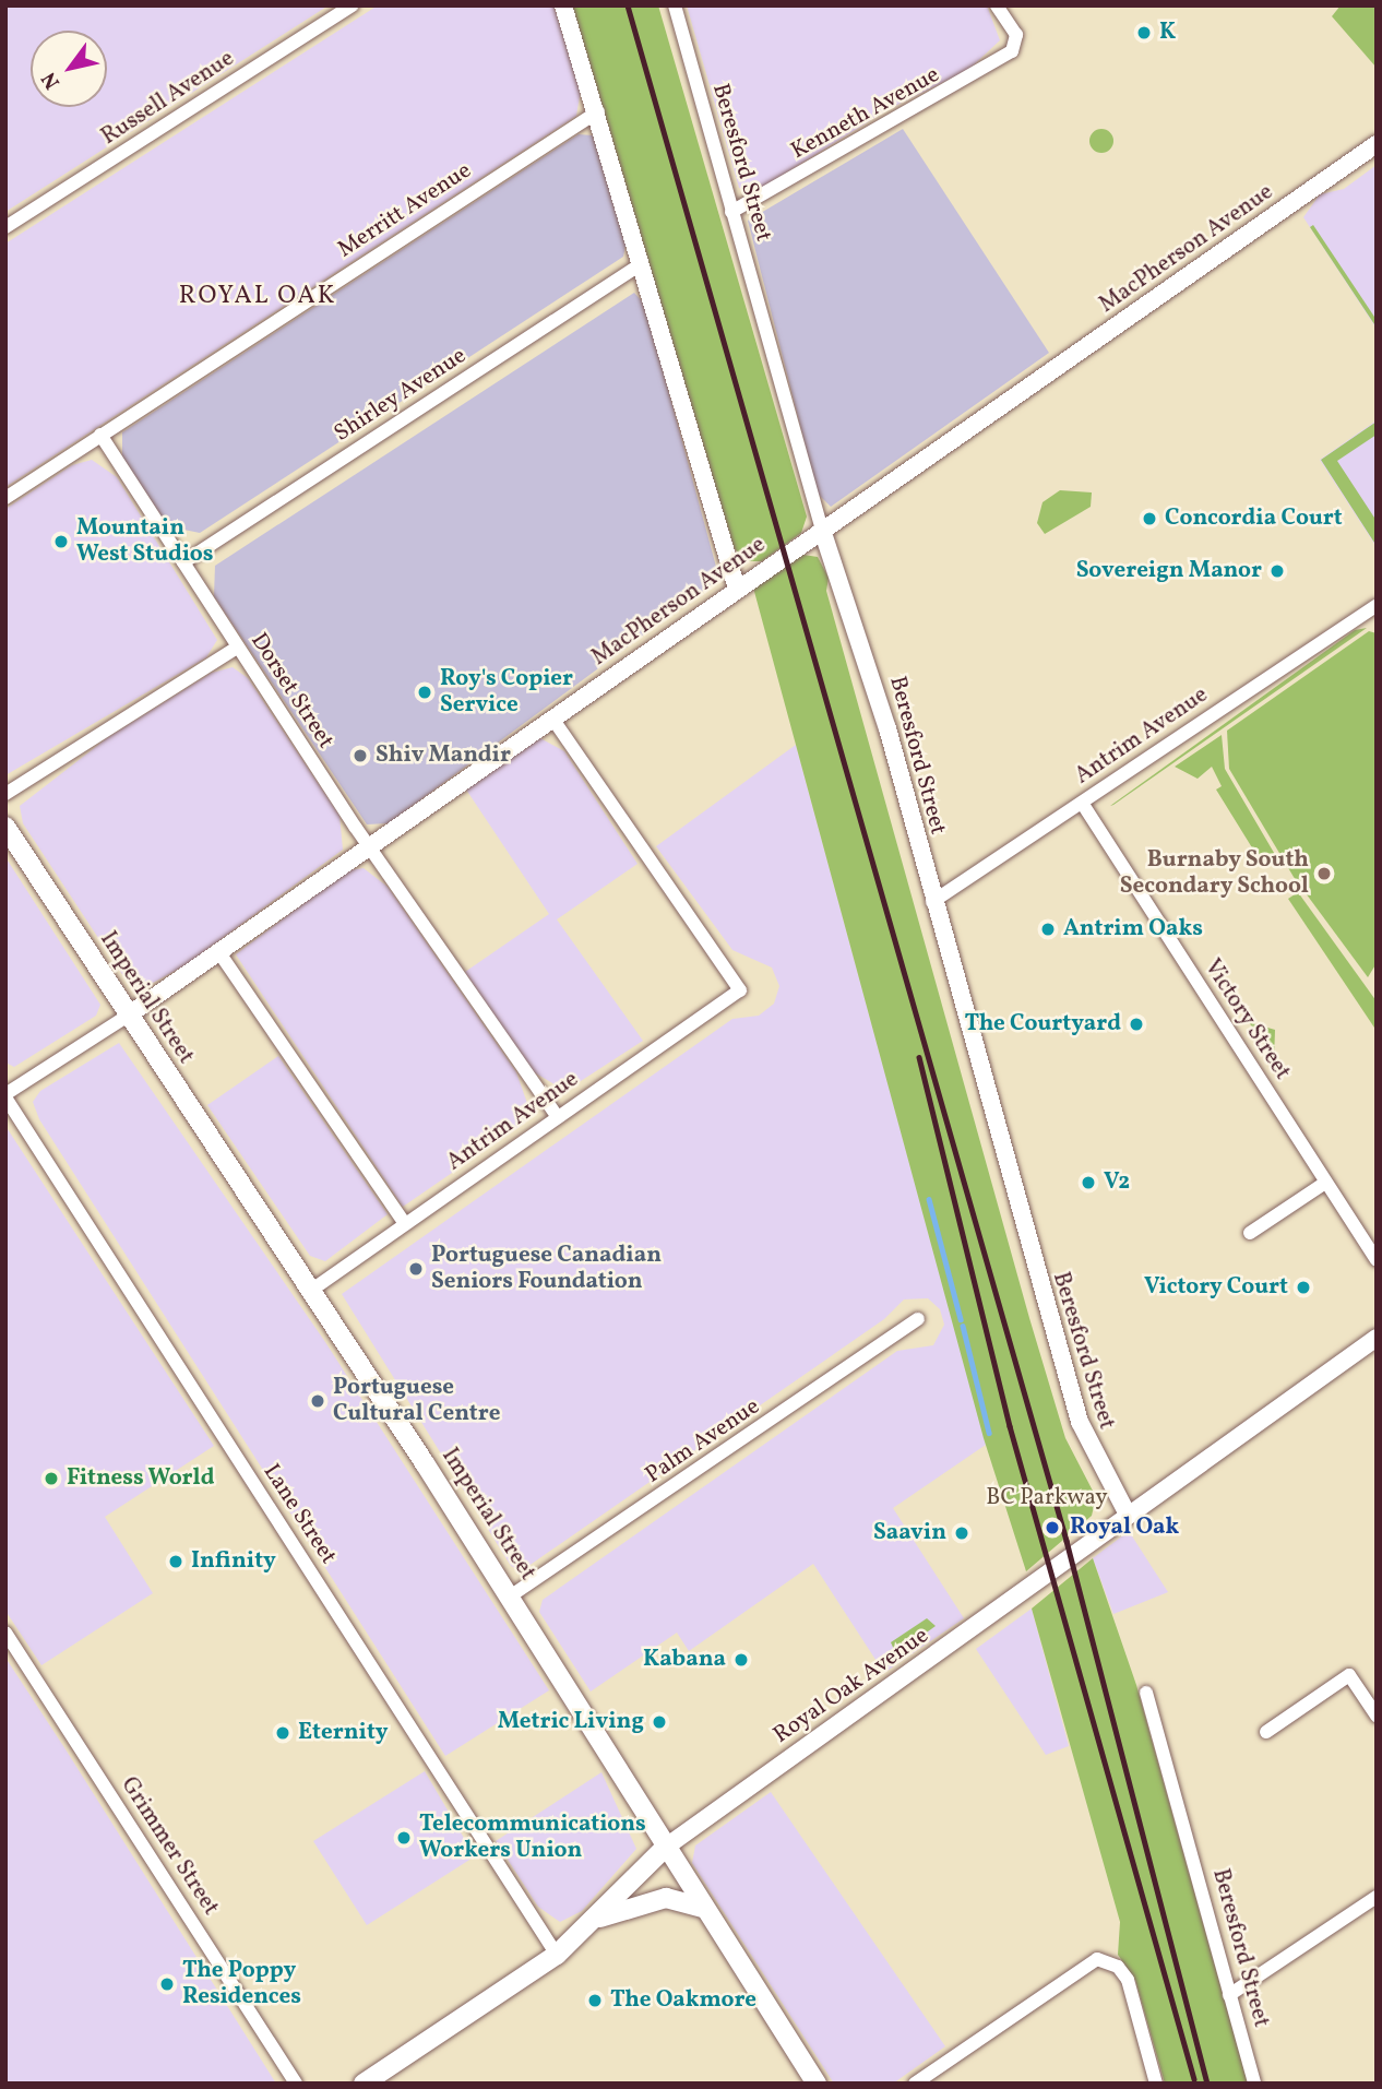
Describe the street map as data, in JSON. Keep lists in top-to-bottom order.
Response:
{
  "streets": {
    "main road": ["Imperial Street", "Royal Oak Avenue"],
    "street": [
      "Russell Avenue",
      "Kenneth Avenue",
      "Beresford Street",
      "Merritt Avenue",
      "MacPherson Avenue",
      "Shirley Avenue",
      "Dorset Street",
      "Antrim Avenue",
      "Victory Street",
      "Palm Avenue",
      "Lane Street",
      "Grimmer Street"
    ]
  },
  "crossings": [
    ["Kenneth Avenue", "Beresford Street"],
    ["Beresford Street", "MacPherson Avenue"],
    ["Beresford Street", "Antrim Avenue"],
    ["Beresford Street", "Royal Oak Avenue"],
    ["Merritt Avenue", "Dorset Street"],
    ["MacPherson Avenue", "Dorset Street"],
    ["MacPherson Avenue", "Antrim Avenue"],
    ["MacPherson Avenue", "Imperial Street"],
    ["MacPherson Avenue", "Lane Street"],
    ["Shirley Avenue", "Dorset Street"],
    ["Dorset Street", "Antrim Avenue"],
    ["Antrim Avenue", "Imperial Street"],
    ["Antrim Avenue", "Victory Street"],
    ["Imperial Street", "Palm Avenue"],
    ["Imperial Street", "Royal Oak Avenue"],
    ["Lane Street", "Royal Oak Avenue"]
  ],
  "districts": ["ROYAL OAK"],
  "parks": ["BC Parkway"],
  "places": [
    "K",
    "Concordia Court",
    "Mountain West Studios",
    "Sovereign Manor",
    "Roy's Copier Service",
    "Shiv Mandir",
    "Burnaby South Secondary School",
    "Antrim Oaks",
    "The Courtyard",
    "V2",
    "Portuguese Canadian Seniors Foundation",
    "Victory Court",
    "Portuguese Cultural Centre",
    "Fitness World",
    "Royal Oak",
    "Saavin",
    "Infinity",
    "Kabana",
    "Metric Living",
    "Eternity",
    "Telecommunications Workers Union",
    "The Poppy Residences",
    "The Oakmore"
  ],
  "north": "bottom left"
}
